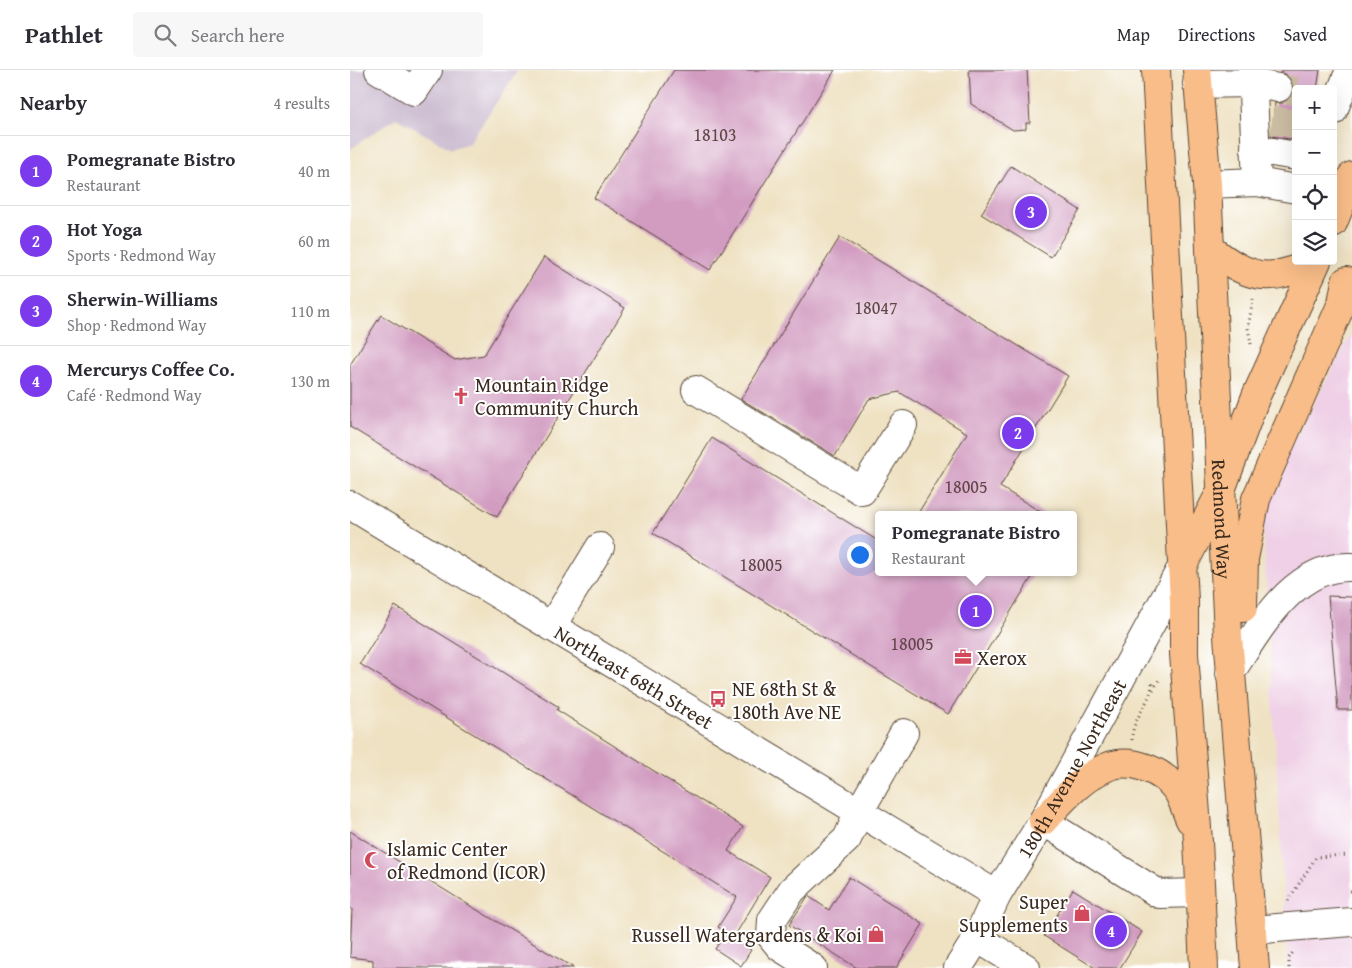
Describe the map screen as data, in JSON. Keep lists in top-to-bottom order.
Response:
{
  "streets": {
    "main road": ["Redmond Way"],
    "street": ["Northeast 68th Street", "180th Avenue Northeast"]
  },
  "crossings": [
    ["Northeast 68th Street", "180th Avenue Northeast"]
  ],
  "places": {
    "church": ["Mountain Ridge Community Church"],
    "office": ["Xerox"],
    "bus stop": ["NE 68th St & 180th Ave NE"],
    "mosque": ["Islamic Center of Redmond (ICOR)"],
    "shop": ["Super Supplements", "Russell Watergardens & Koi"]
  },
  "house_numbers": [
    "18103",
    "18047",
    "18005",
    "18005",
    "18005"
  ],
  "page": {
    "header": "Pathlet",
    "search": "Search here",
    "nav": ["Map", "Directions", "Saved"],
    "heading": ["Nearby", "4 results"],
    "map_buttons": ["+", "−"],
    "list": [
      {
        "mark": "1",
        "name": "Pomegranate Bistro",
        "note": "Restaurant",
        "value": "40 m"
      },
      {
        "mark": "2",
        "name": "Hot Yoga",
        "note": "Sports · Redmond Way",
        "value": "60 m"
      },
      {
        "mark": "3",
        "name": "Sherwin-Williams",
        "note": "Shop · Redmond Way",
        "value": "110 m"
      },
      {
        "mark": "4",
        "name": "Mercurys Coffee Co.",
        "note": "Café · Redmond Way",
        "value": "130 m"
      }
    ],
    "pins": [
      "3",
      "2",
      "1",
      "4"
    ],
    "popup": ["Pomegranate Bistro", "Restaurant"]
  }
}
